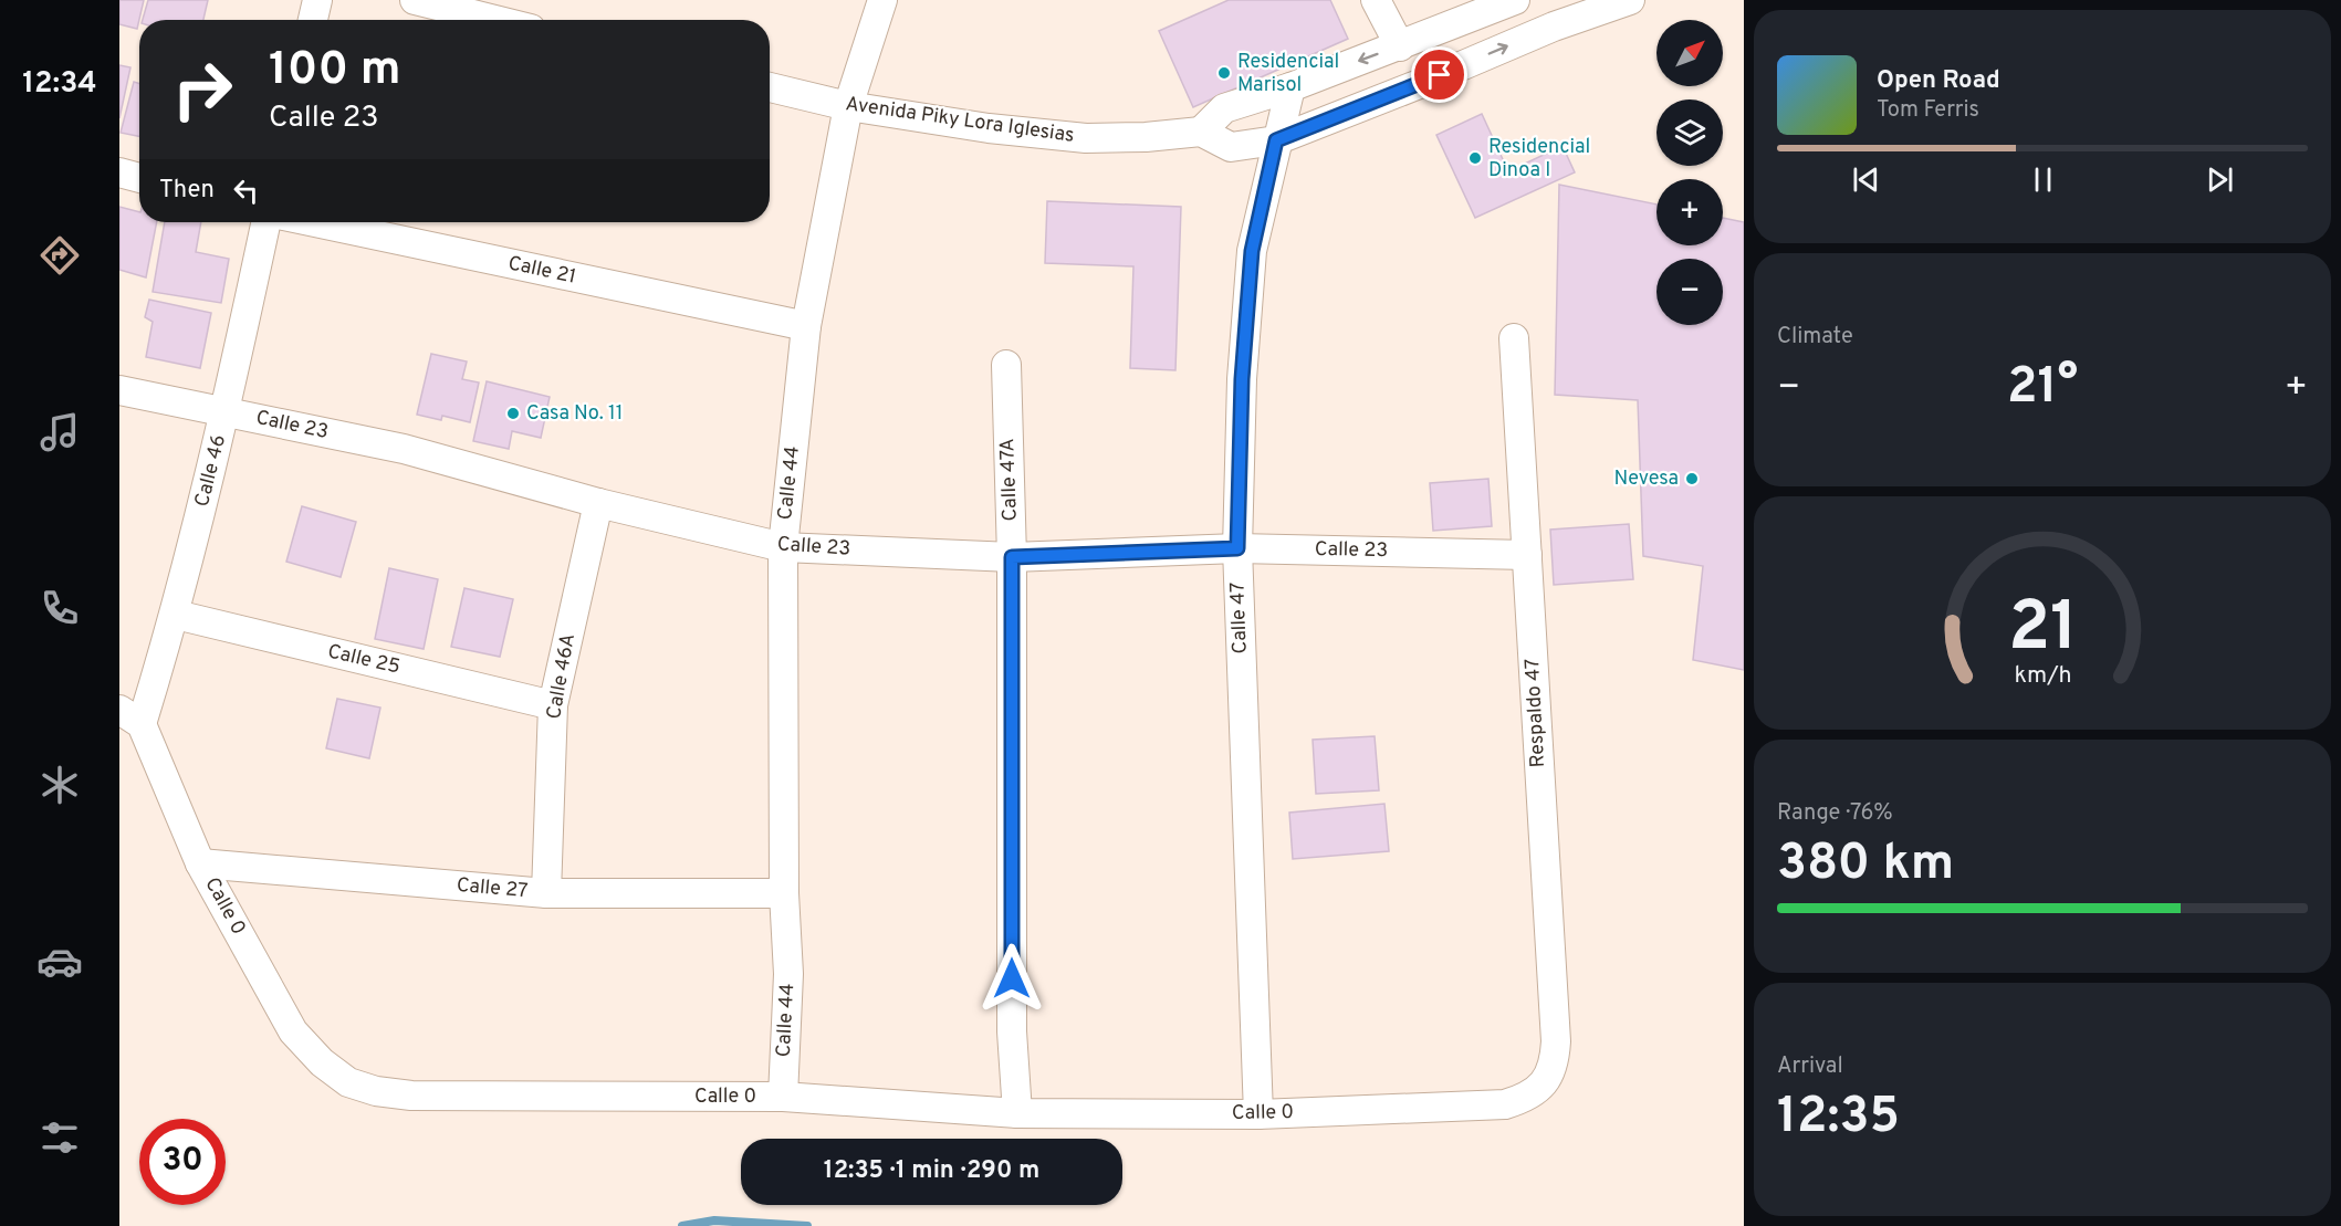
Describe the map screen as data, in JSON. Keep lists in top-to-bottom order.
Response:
{
  "streets": {
    "street": [
      "Avenida Piky Lora Iglesias",
      "Calle 21",
      "Calle 23",
      "Calle 46",
      "Calle 47A",
      "Calle 44",
      "Calle 47",
      "Calle 25",
      "Calle 46A",
      "Respaldo 47",
      "Calle 27",
      "Calle 0"
    ]
  },
  "crossings": [
    ["Avenida Piky Lora Iglesias", "Calle 44"],
    ["Calle 21", "Calle 44"],
    ["Calle 23", "Calle 46"],
    ["Calle 23", "Calle 47A"],
    ["Calle 23", "Calle 44"],
    ["Calle 23", "Calle 47"],
    ["Calle 23", "Calle 46A"],
    ["Calle 23", "Respaldo 47"],
    ["Calle 46", "Calle 25"],
    ["Calle 46", "Calle 0"],
    ["Calle 47A", "Calle 0"],
    ["Calle 44", "Calle 27"],
    ["Calle 44", "Calle 0"],
    ["Calle 47", "Calle 0"],
    ["Calle 25", "Calle 46A"],
    ["Calle 46A", "Calle 27"],
    ["Respaldo 47", "Calle 0"],
    ["Calle 27", "Calle 0"]
  ],
  "places": [
    "Residencial Marisol",
    "Residencial Dinoa I",
    "Casa No. 11",
    "Nevesa"
  ],
  "north": "top right",
  "page": {
    "tabs": "12:34",
    "map_buttons": ["+", "−"],
    "turn": ["100 m", "Calle 23"],
    "song": ["Open Road", "Tom Ferris"],
    "then": "Then",
    "tile": [
      "Climate",
      ["Range · 76%", "380 km"],
      ["Arrival", "12:35"]
    ],
    "heat": ["−", "21°", "+"],
    "limit": "30",
    "trip": "12:35 · 1 min · 290 m",
    "gauge": ["21", "km/h"]
  }
}
